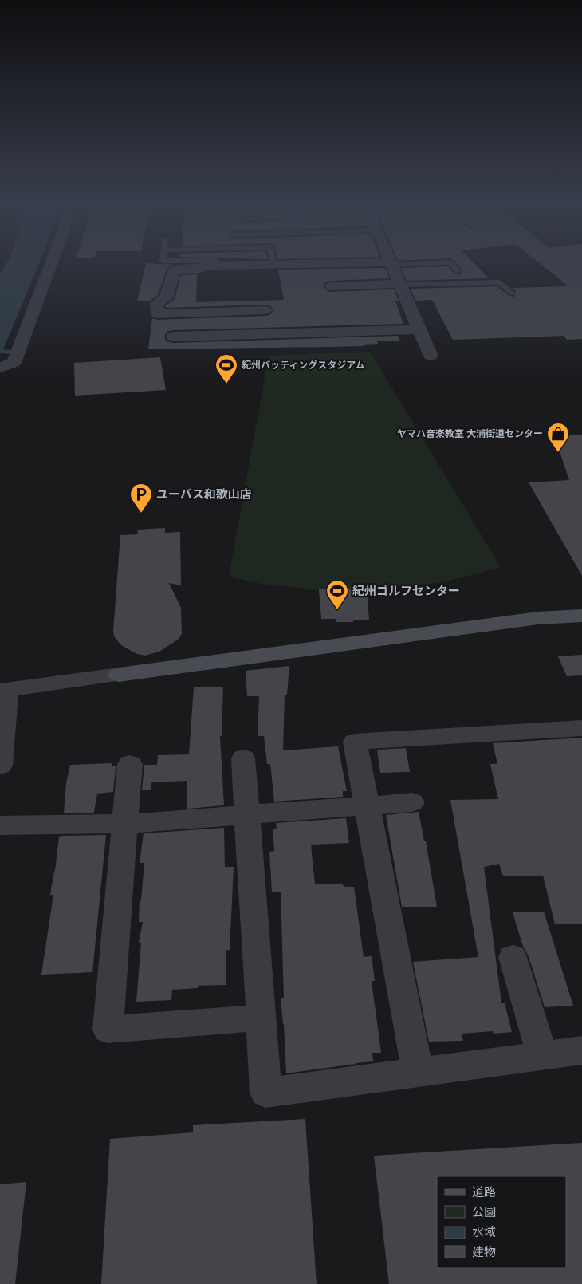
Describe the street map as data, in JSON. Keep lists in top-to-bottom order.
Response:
{
  "places": {
    "sports": ["紀州バッティングスタジアム", "紀州ゴルフセンター"],
    "shop": ["ヤマハ音楽教室 大浦街道センター"],
    "parking": ["ユーバス和歌山店"]
  },
  "legend": [
    "道路",
    "公園",
    "水域",
    "建物"
  ]
}
